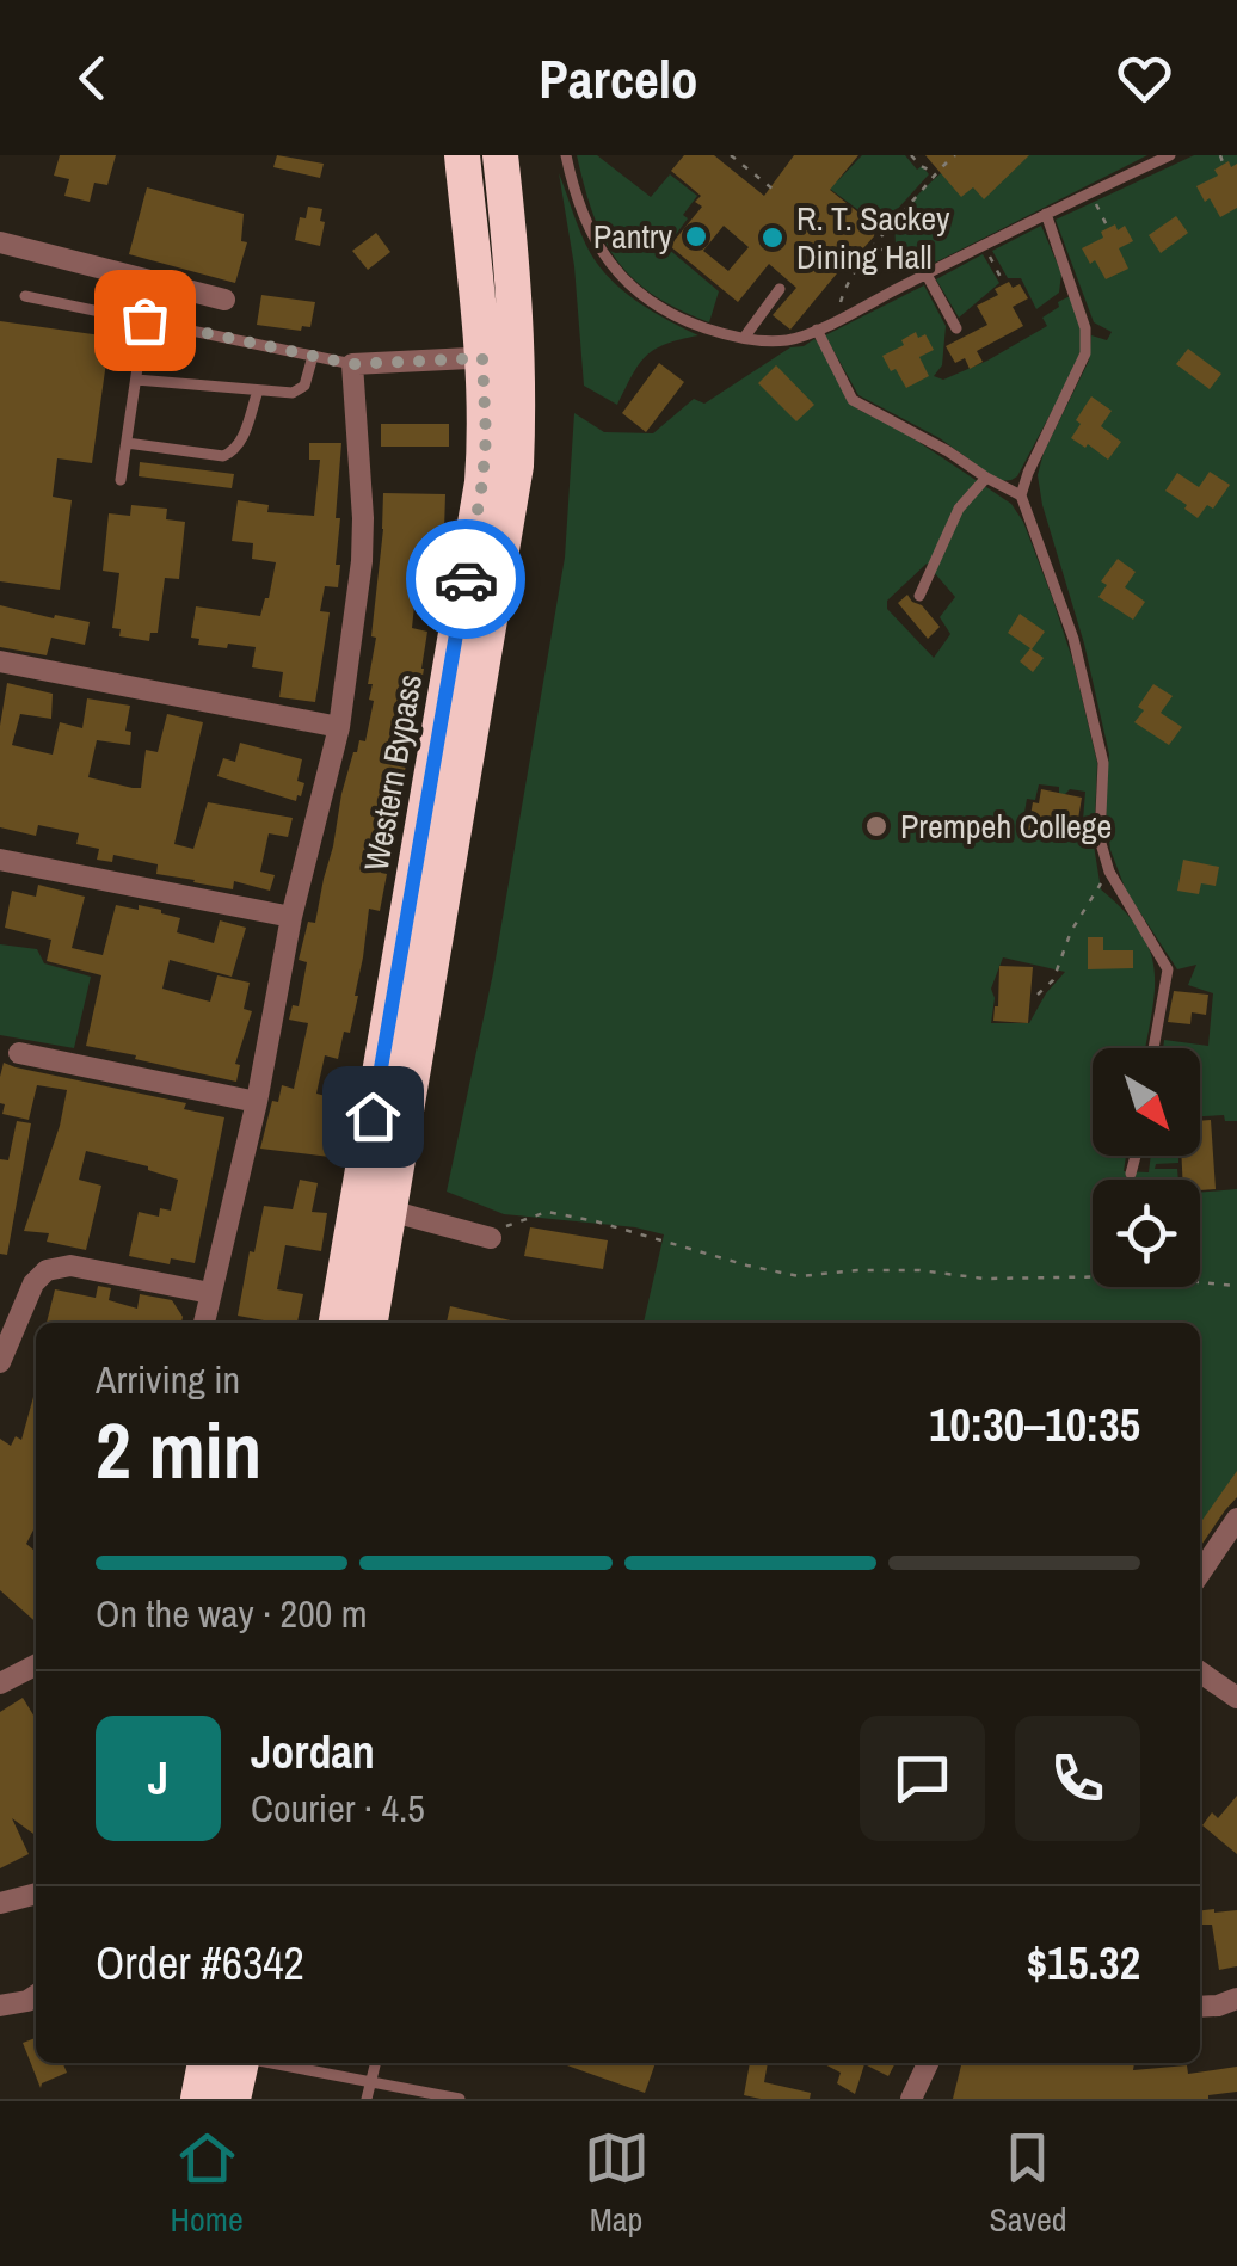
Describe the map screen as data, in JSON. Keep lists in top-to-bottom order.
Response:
{
  "streets": {
    "highway": ["Western Bypass"]
  },
  "places": ["Pantry", "R. T. Sackey Dining Hall", "Prempeh College"],
  "north": "bottom right",
  "page": {
    "header": "Parcelo",
    "heading": ["2 min", "Arriving in", "10:30–10:35"],
    "panel": [
      "Jordan",
      "Courier · 4.5",
      "Order #6342",
      "$15.32"
    ],
    "bar": "On the way · 200 m",
    "round": "J",
    "tabs": ["Home", "Map", "Saved"]
  }
}
